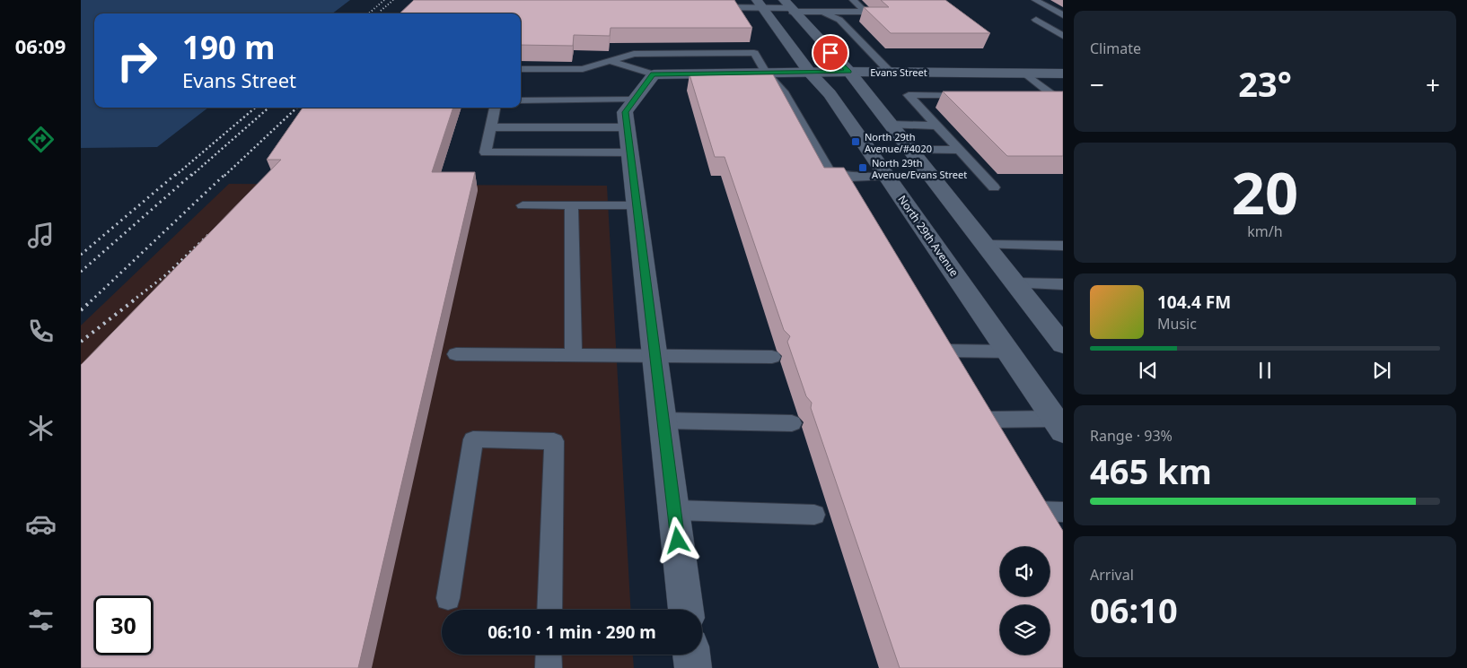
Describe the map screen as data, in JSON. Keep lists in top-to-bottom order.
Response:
{
  "streets": {
    "street": ["Evans Street", "North 29th Avenue"]
  },
  "crossings": [
    ["Evans Street", "North 29th Avenue"]
  ],
  "places": {
    "transit": ["North 29th Avenue/#4020", "North 29th Avenue/Evans Street"]
  },
  "page": {
    "tabs": "06:09",
    "tile": [
      "Climate",
      ["20", "km/h"],
      ["Range · 93%", "465 km"],
      ["Arrival", "06:10"]
    ],
    "turn": ["190 m", "Evans Street"],
    "heat": ["−", "23°", "+"],
    "song": ["104.4 FM", "Music"],
    "limit": "30",
    "trip": "06:10 · 1 min · 290 m"
  }
}
